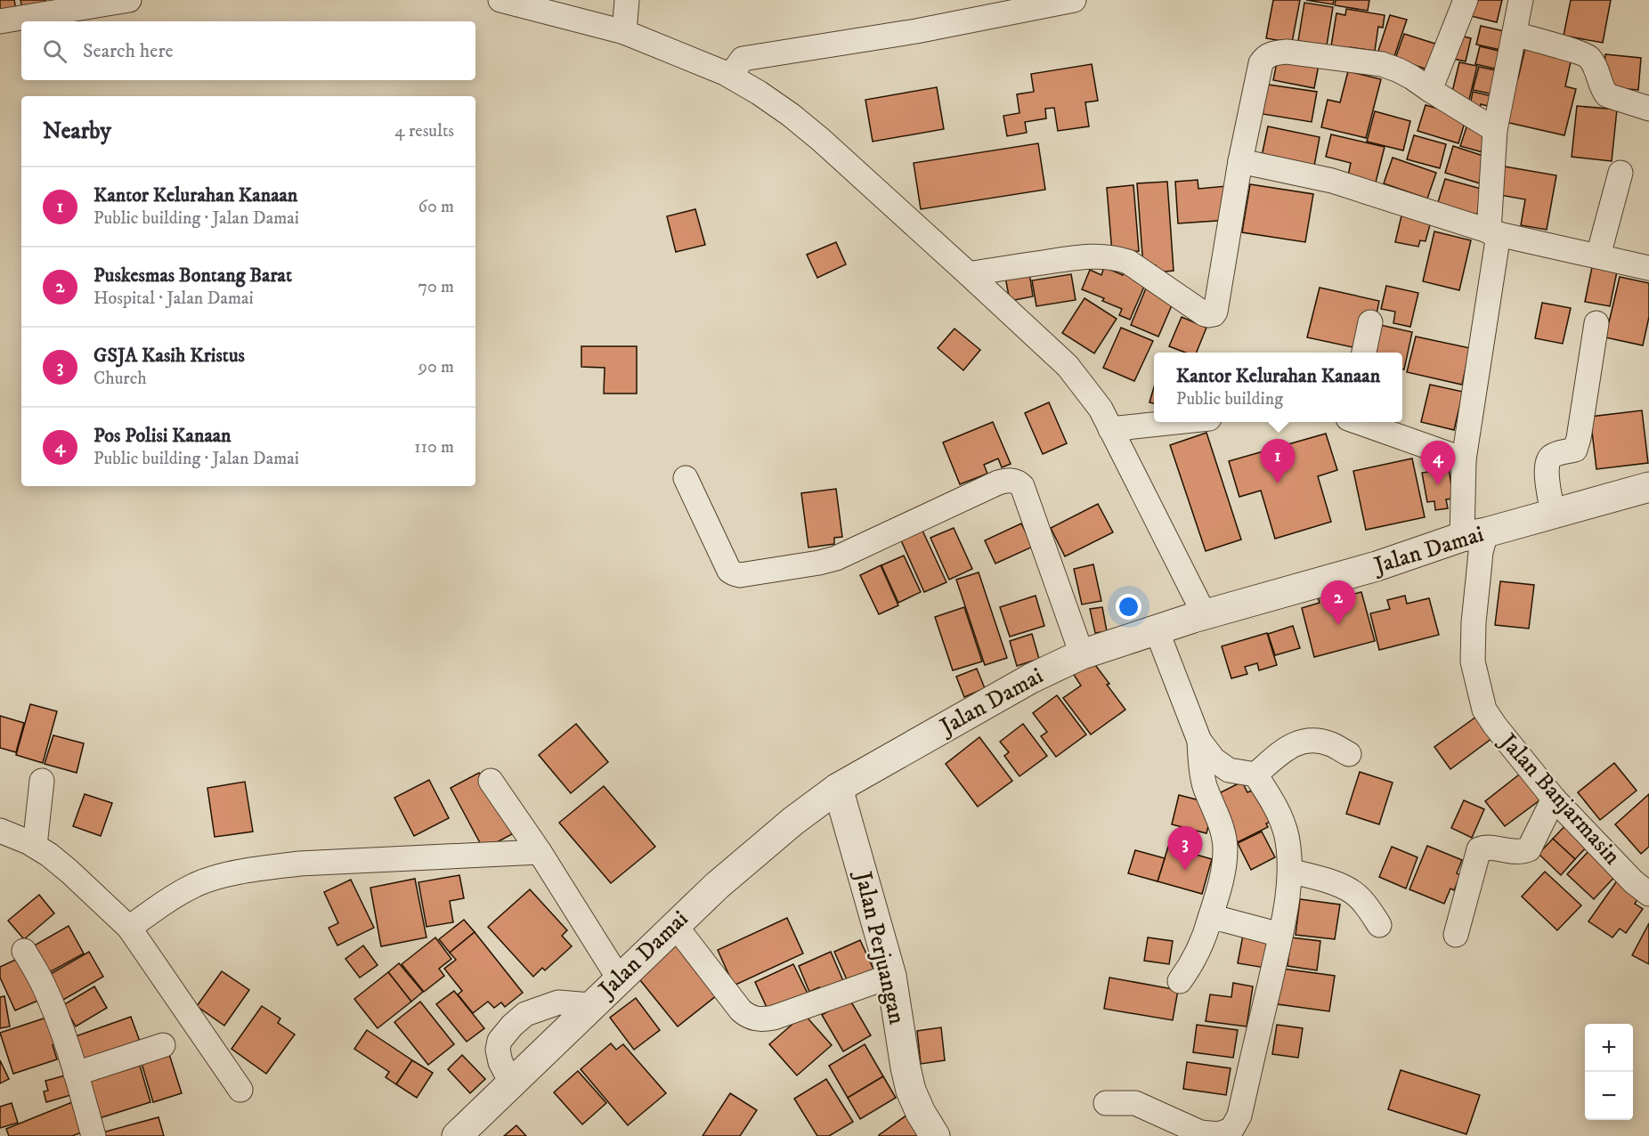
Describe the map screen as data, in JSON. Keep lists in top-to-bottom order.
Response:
{
  "streets": {
    "street": ["Jalan Damai", "Jalan Banjarmasin", "Jalan Perjuangan"]
  },
  "crossings": [
    ["Jalan Damai", "Jalan Banjarmasin"],
    ["Jalan Damai", "Jalan Perjuangan"]
  ],
  "page": {
    "search": "Search here",
    "heading": ["Nearby", "4 results"],
    "list": [
      {
        "mark": "1",
        "name": "Kantor Kelurahan Kanaan",
        "note": "Public building · Jalan Damai",
        "value": "60 m"
      },
      {
        "mark": "2",
        "name": "Puskesmas Bontang Barat",
        "note": "Hospital · Jalan Damai",
        "value": "70 m"
      },
      {
        "mark": "3",
        "name": "GSJA Kasih Kristus",
        "note": "Church",
        "value": "90 m"
      },
      {
        "mark": "4",
        "name": "Pos Polisi Kanaan",
        "note": "Public building · Jalan Damai",
        "value": "110 m"
      }
    ],
    "popup": ["Kantor Kelurahan Kanaan", "Public building"],
    "pins": [
      "1",
      "4",
      "2",
      "3"
    ],
    "map_buttons": ["+", "−"]
  }
}
